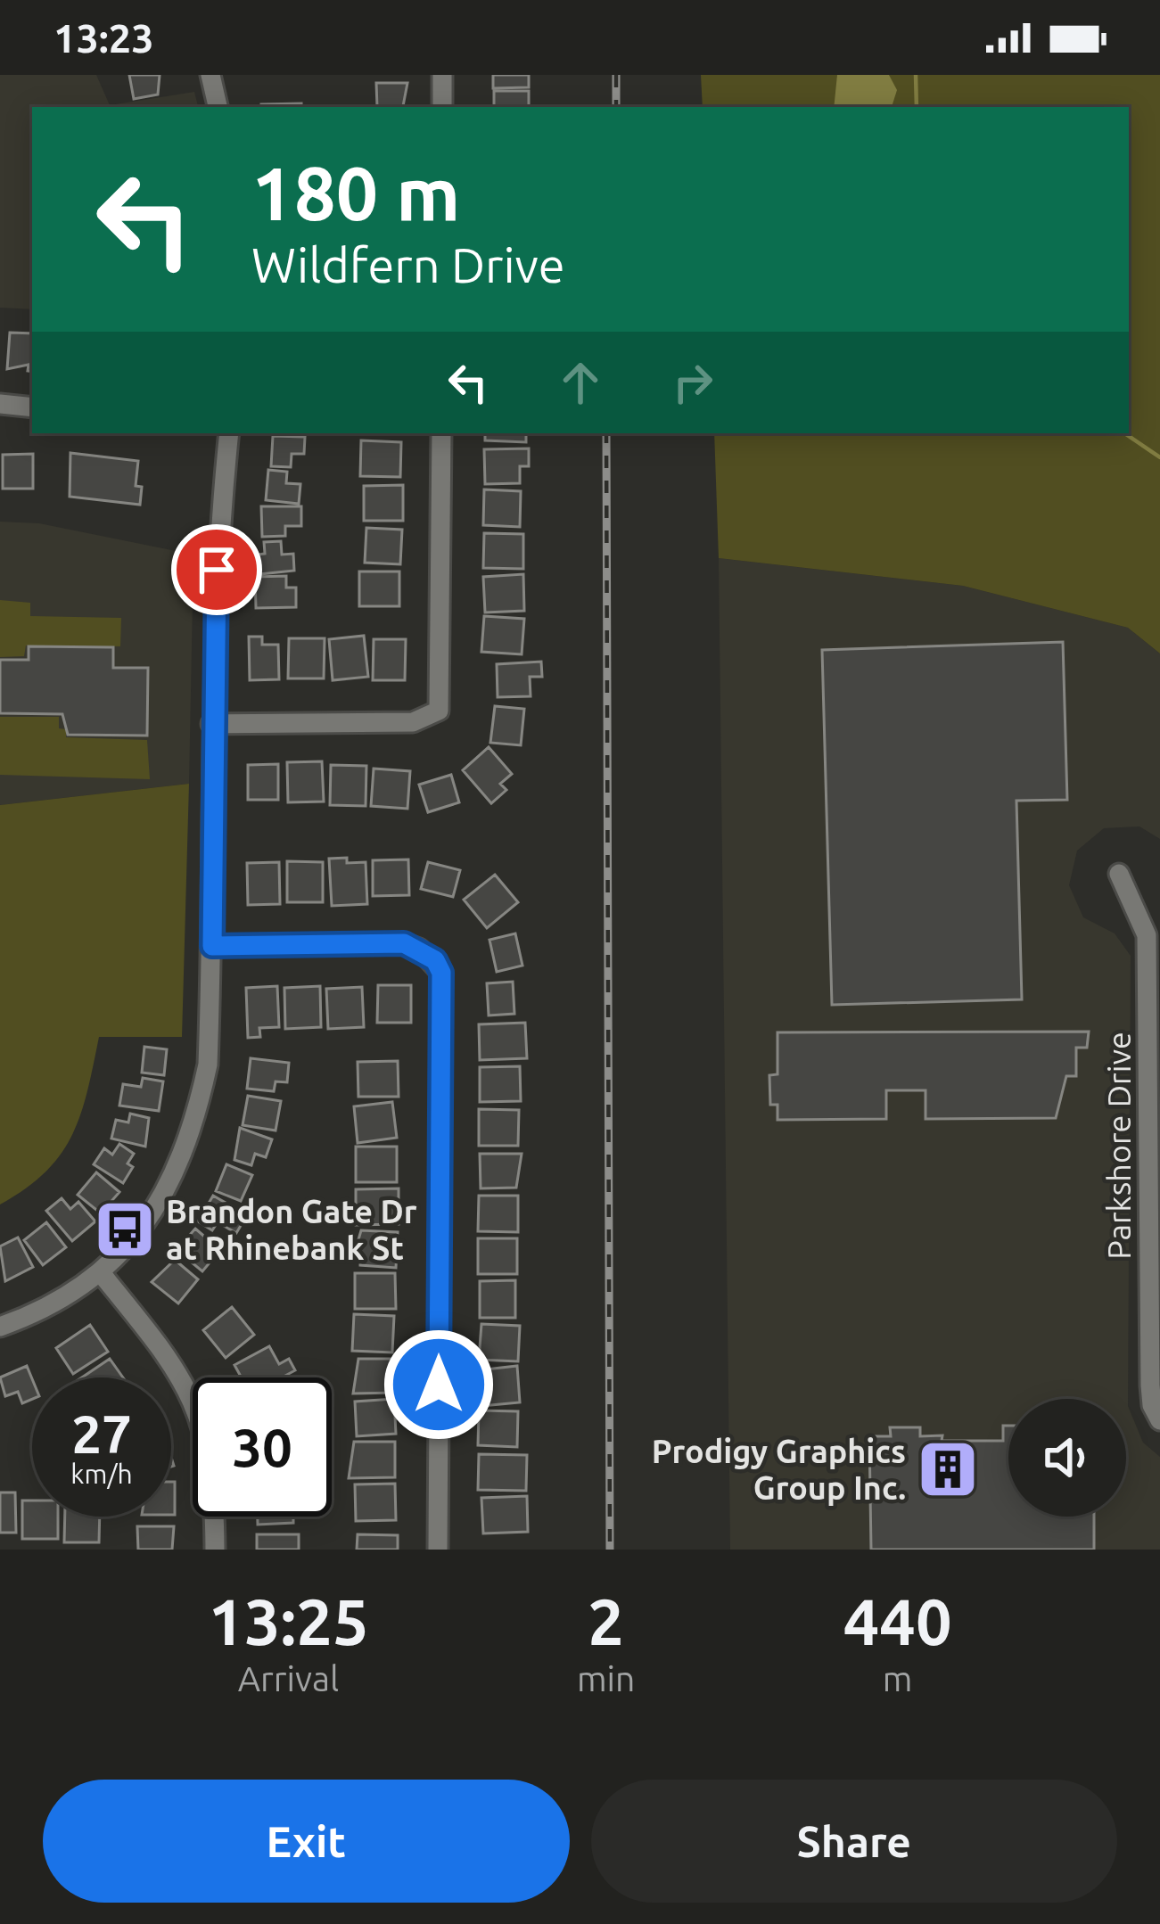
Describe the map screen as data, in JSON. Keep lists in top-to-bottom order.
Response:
{
  "streets": {
    "street": ["Parkshore Drive"]
  },
  "places": {
    "bus stop": ["Brandon Gate Dr at Rhinebank St"],
    "building": ["Prodigy Graphics Group Inc."]
  },
  "page": {
    "status": "13:23",
    "turn": ["180 m", "Wildfern Drive"],
    "speed": "27 km/h",
    "limit": "30",
    "eta": [
      "13:25",
      "Arrival",
      "2",
      "min",
      "440",
      "m"
    ],
    "buttons": ["Exit", "Share"]
  }
}
